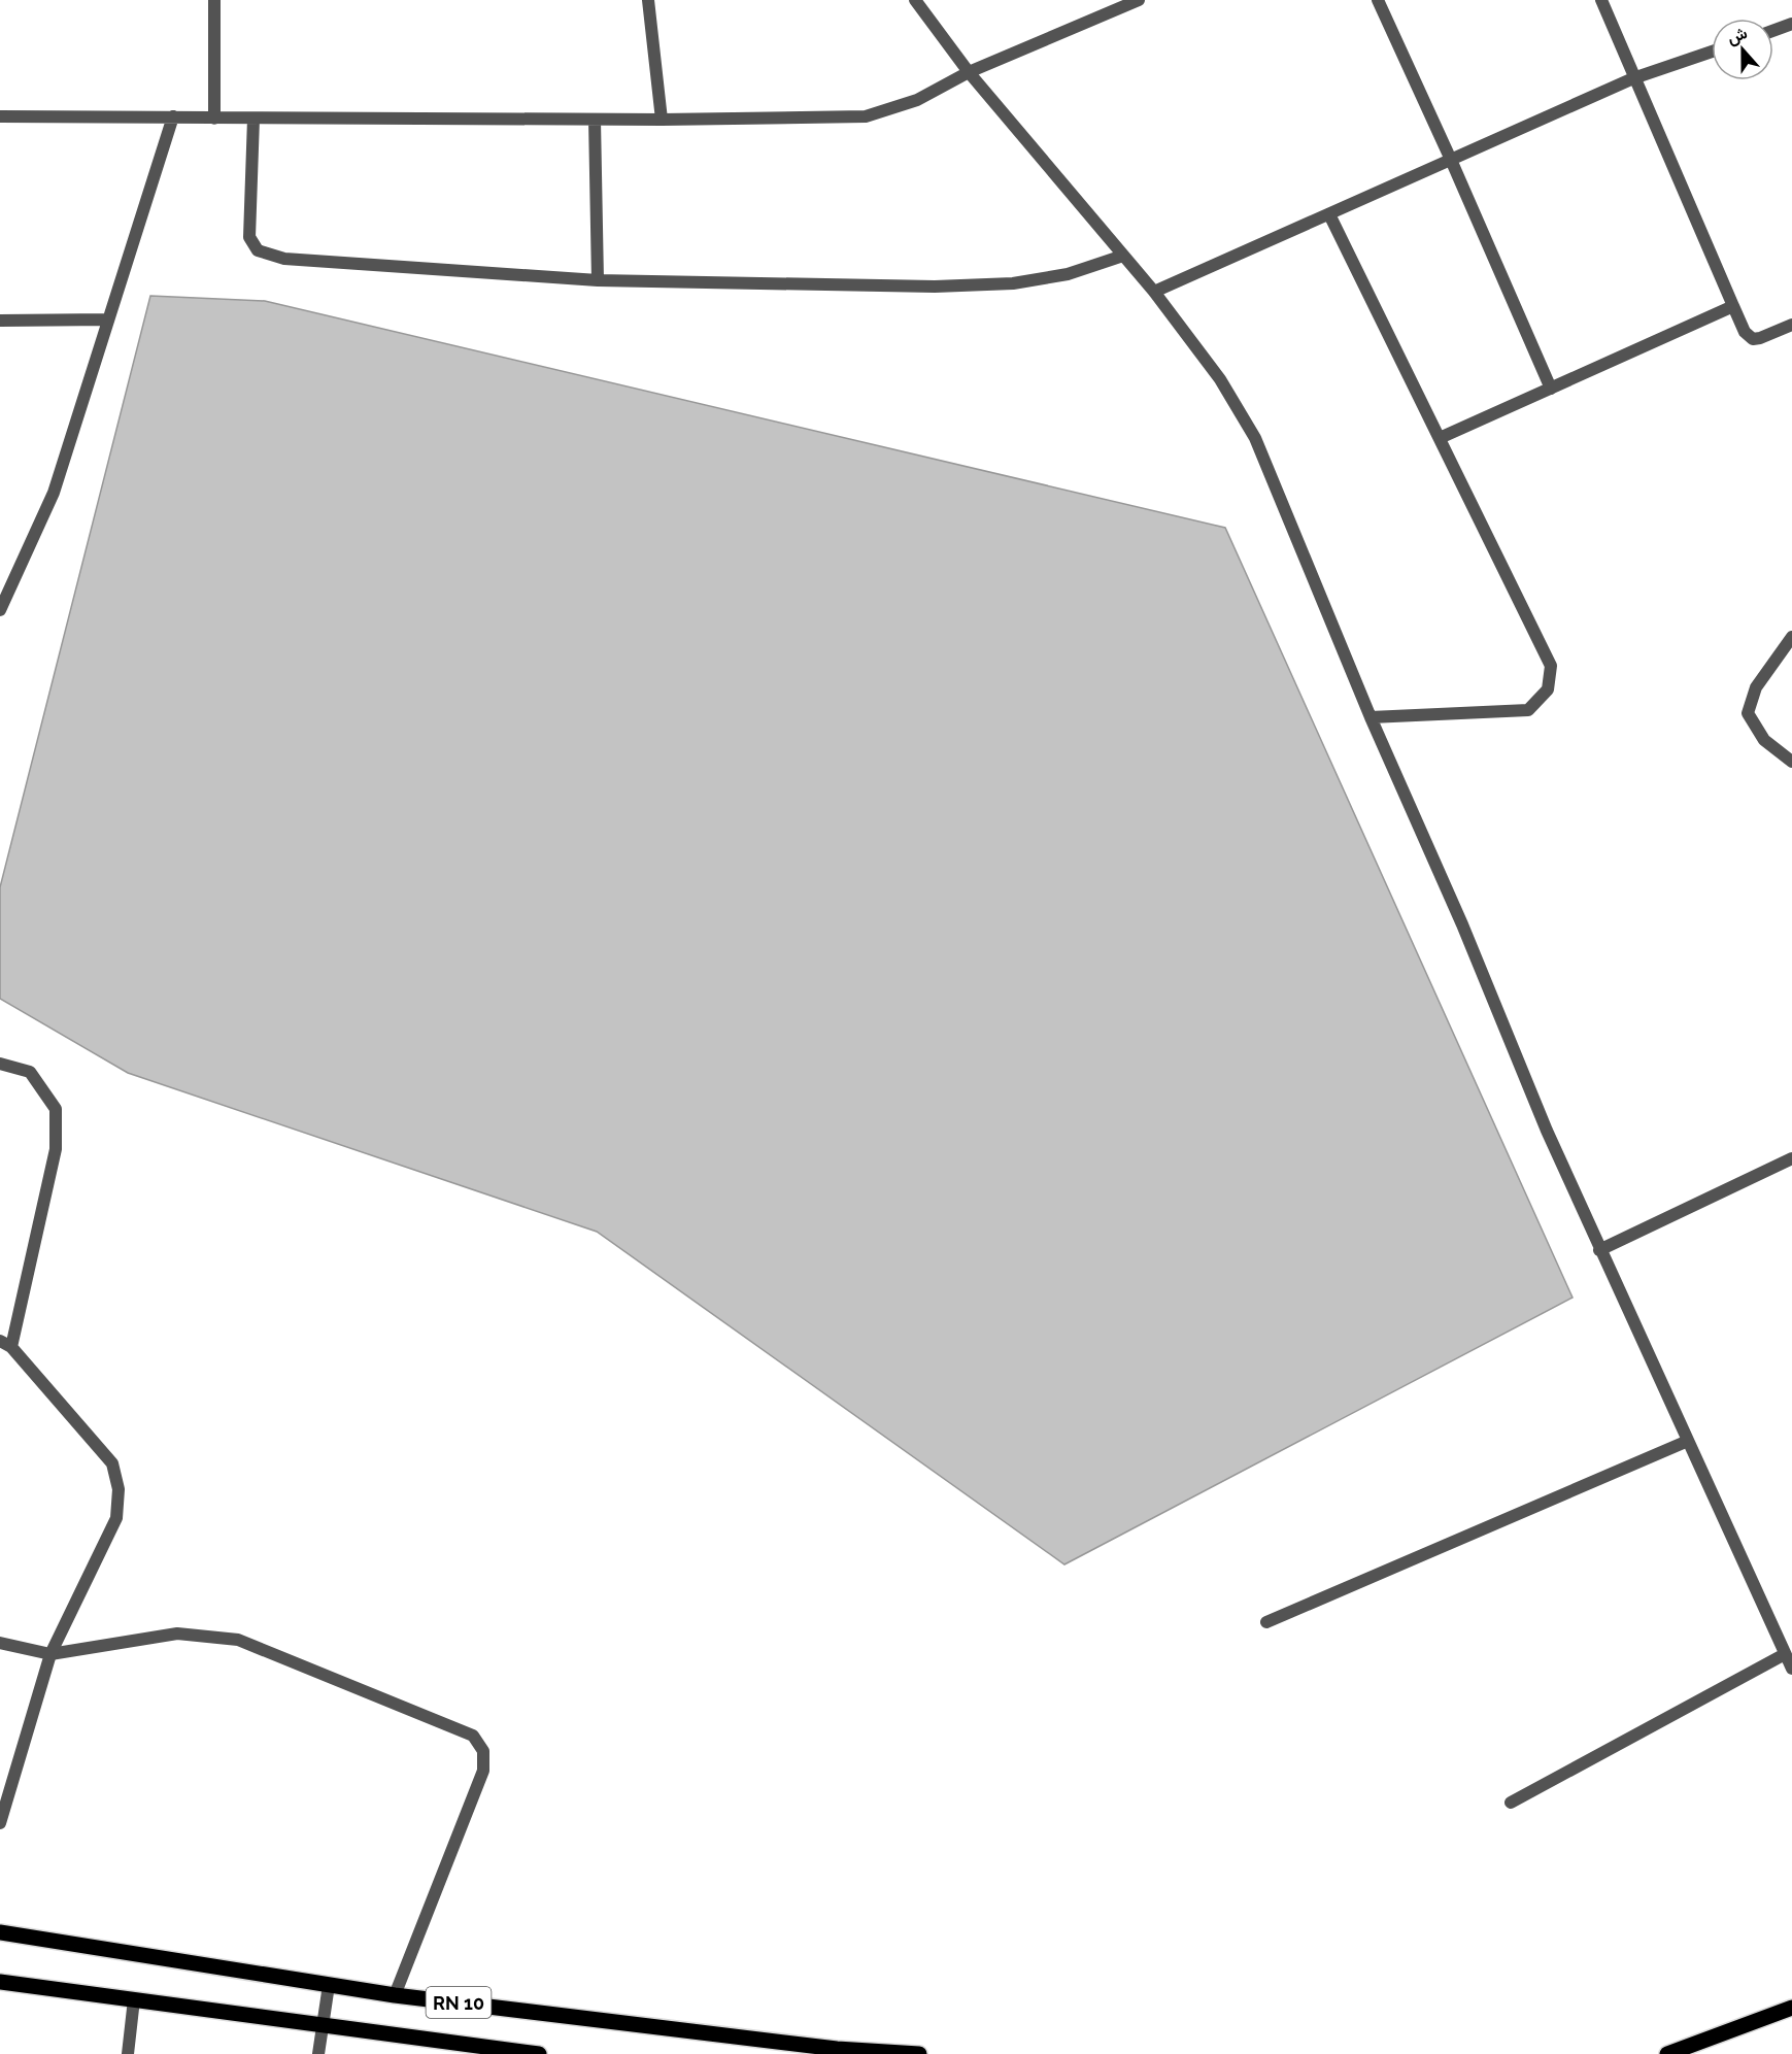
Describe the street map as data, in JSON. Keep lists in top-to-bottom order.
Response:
{
  "streets": {
    "main road": ["RN 10"]
  },
  "north": "top"
}
